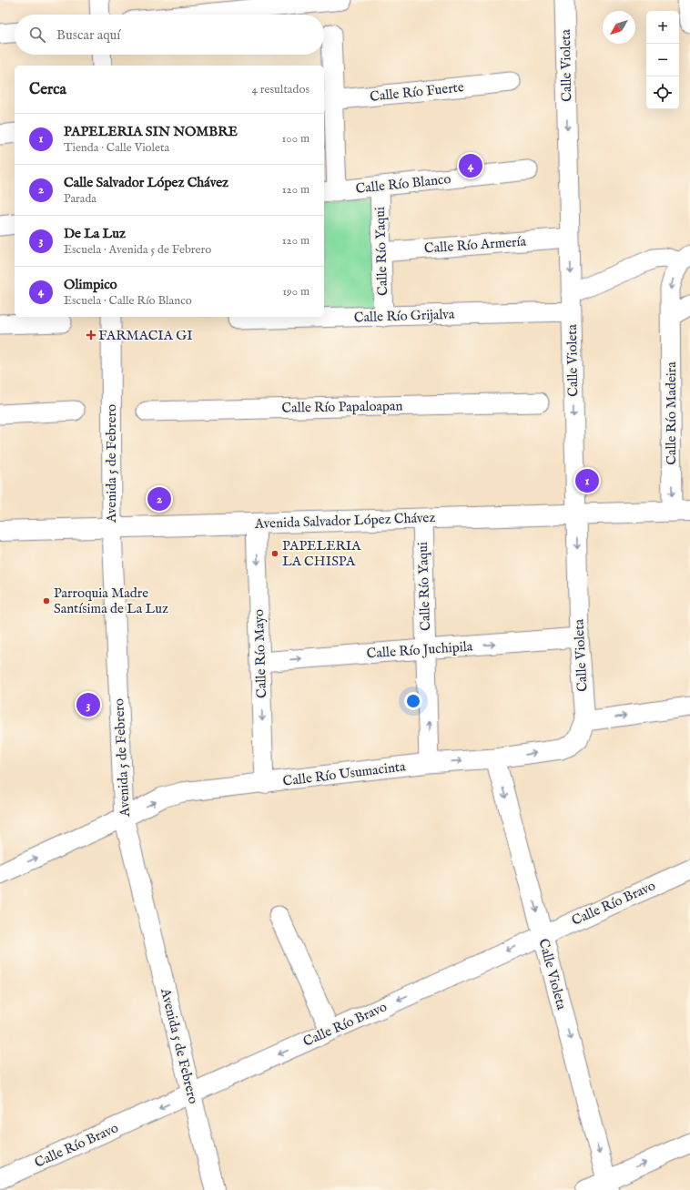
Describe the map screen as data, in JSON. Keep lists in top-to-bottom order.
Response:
{
  "streets": {
    "street": [
      "Calle Violeta",
      "Calle Río Fuerte",
      "Calle Río Blanco",
      "Calle Río Armería",
      "Calle Río Yaqui",
      "Calle Río Grijalva",
      "Calle Río Papaloapan",
      "Calle Río Madeira",
      "Avenida 5 de Febrero",
      "Avenida Salvador López Chávez",
      "Calle Río Juchipila",
      "Calle Río Mayo",
      "Calle Río Usumacinta",
      "Calle Río Bravo"
    ]
  },
  "crossings": [
    ["Calle Violeta", "Calle Río Armería"],
    ["Calle Violeta", "Calle Río Grijalva"],
    ["Calle Violeta", "Avenida Salvador López Chávez"],
    ["Calle Violeta", "Calle Río Juchipila"],
    ["Calle Violeta", "Calle Río Usumacinta"],
    ["Calle Violeta", "Calle Río Bravo"],
    ["Calle Río Blanco", "Calle Río Yaqui"],
    ["Calle Río Armería", "Calle Río Yaqui"],
    ["Calle Río Yaqui", "Calle Río Grijalva"],
    ["Calle Río Yaqui", "Avenida Salvador López Chávez"],
    ["Calle Río Yaqui", "Calle Río Juchipila"],
    ["Calle Río Yaqui", "Calle Río Usumacinta"],
    ["Calle Río Madeira", "Avenida Salvador López Chávez"],
    ["Avenida 5 de Febrero", "Avenida Salvador López Chávez"],
    ["Avenida 5 de Febrero", "Calle Río Usumacinta"],
    ["Avenida 5 de Febrero", "Calle Río Bravo"],
    ["Avenida Salvador López Chávez", "Calle Río Mayo"],
    ["Calle Río Juchipila", "Calle Río Mayo"],
    ["Calle Río Mayo", "Calle Río Usumacinta"]
  ],
  "one_way": [
    "Calle Violeta",
    "Calle Río Madeira",
    "Calle Río Juchipila",
    "Calle Río Mayo",
    "Calle Río Usumacinta",
    "Calle Río Bravo"
  ],
  "places": {
    "health": ["FARMACIA GI"],
    "other": ["PAPELERIA LA CHISPA", "Parroquia Madre Santísima de La Luz"]
  },
  "north": "bottom left",
  "page": {
    "map_buttons": ["+", "−"],
    "search": "Buscar aquí",
    "heading": ["Cerca", "4 resultados"],
    "list": [
      {
        "mark": "1",
        "name": "PAPELERIA SIN NOMBRE",
        "note": "Tienda · Calle Violeta",
        "value": "100 m"
      },
      {
        "mark": "2",
        "name": "Calle Salvador López Chávez",
        "note": "Parada",
        "value": "120 m"
      },
      {
        "mark": "3",
        "name": "De La Luz",
        "note": "Escuela · Avenida 5 de Febrero",
        "value": "120 m"
      },
      {
        "mark": "4",
        "name": "Olimpico",
        "note": "Escuela · Calle Río Blanco",
        "value": "190 m"
      }
    ],
    "pins": [
      "4",
      "1",
      "2",
      "3"
    ]
  }
}
